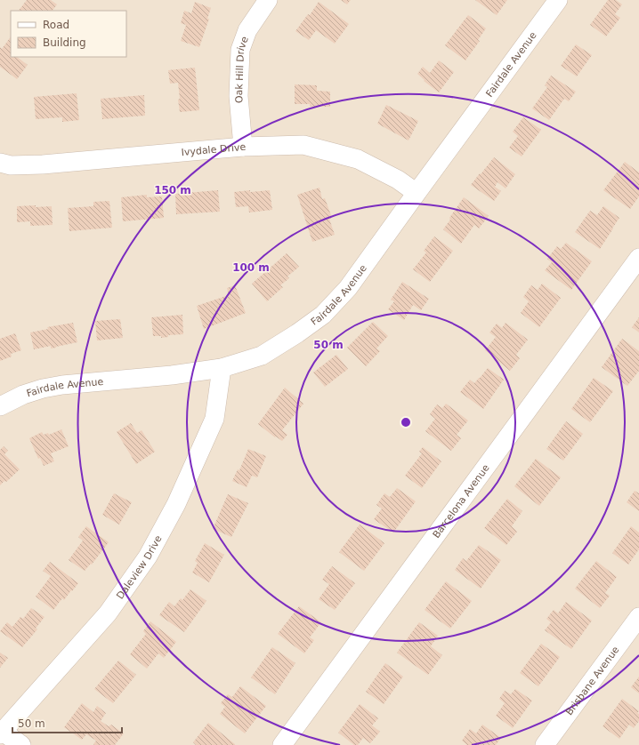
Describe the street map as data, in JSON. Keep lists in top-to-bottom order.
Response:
{
  "streets": {
    "street": [
      "Fairdale Avenue",
      "Oak Hill Drive",
      "Ivydale Drive",
      "Barcelona Avenue",
      "Daleview Drive",
      "Brisbane Avenue"
    ]
  },
  "crossings": [
    ["Fairdale Avenue", "Ivydale Drive"],
    ["Fairdale Avenue", "Daleview Drive"],
    ["Oak Hill Drive", "Ivydale Drive"]
  ],
  "legend": ["Road", "Building"],
  "scale_bar": "50 m",
  "rings": ["150 m", "100 m", "50 m"]
}
